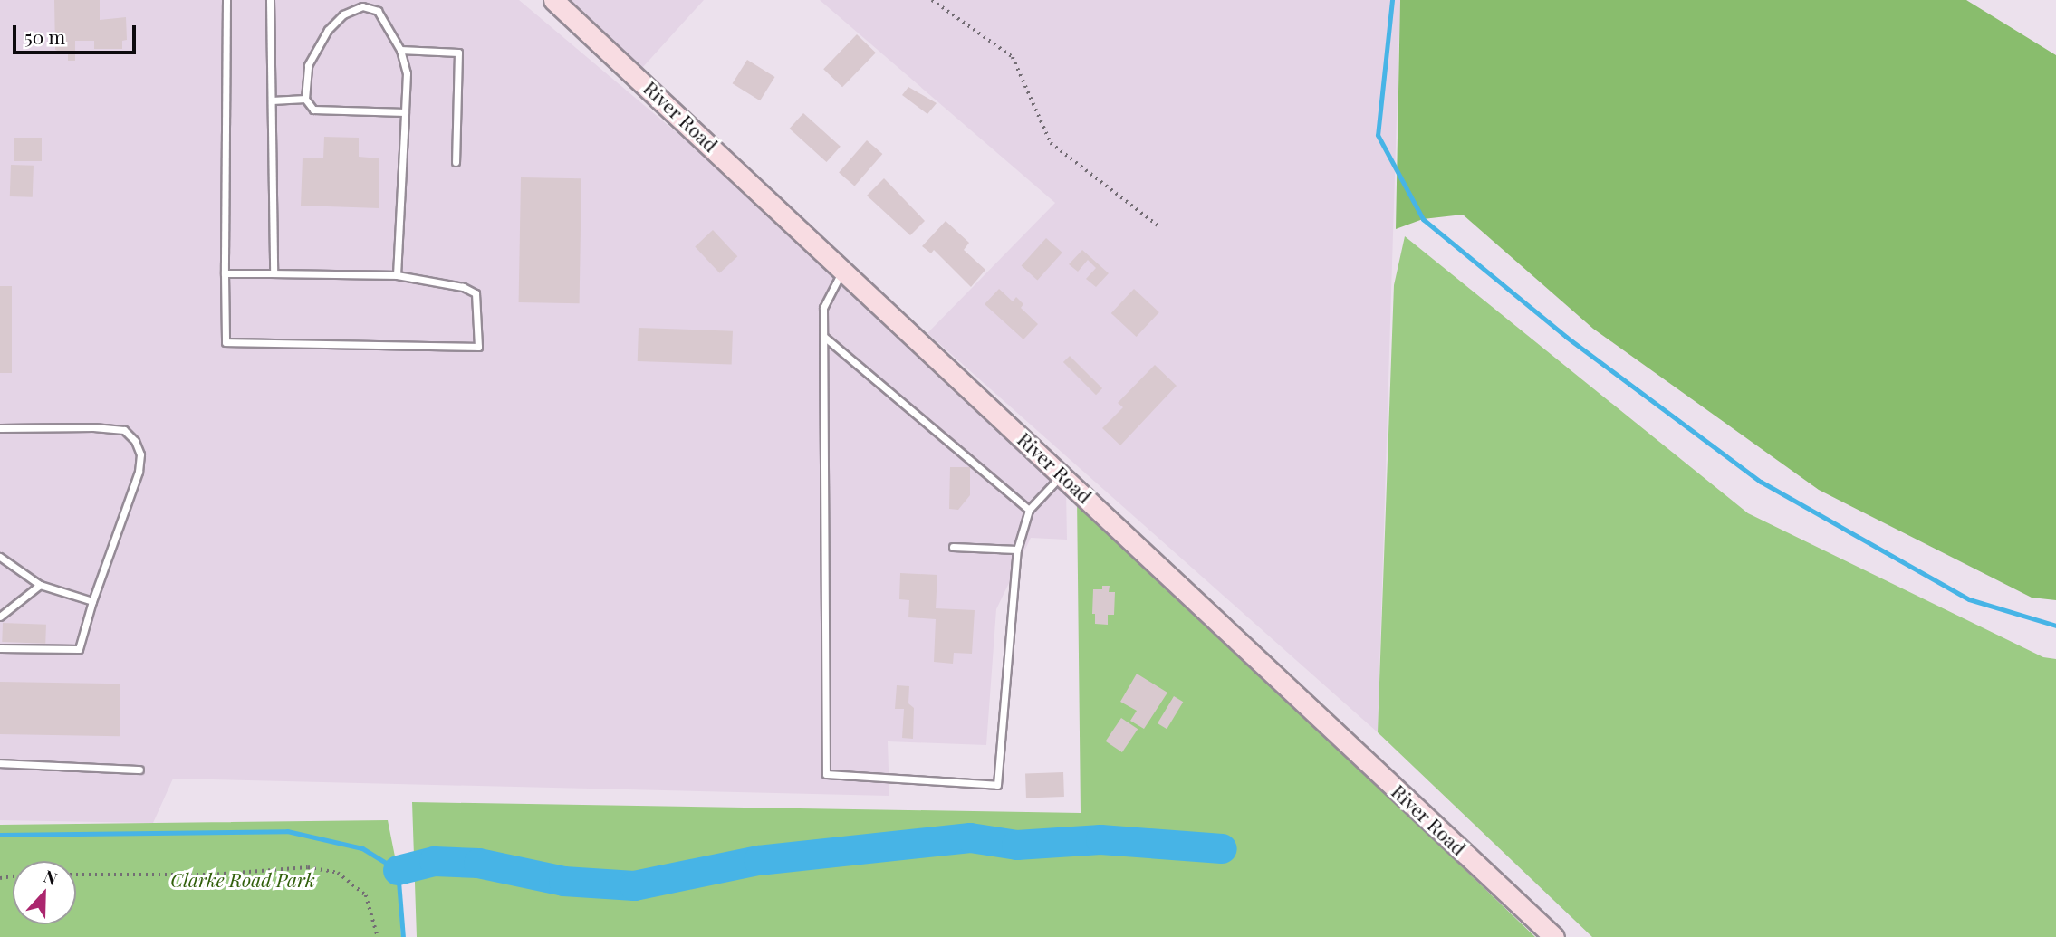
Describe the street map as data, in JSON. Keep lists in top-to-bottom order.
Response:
{
  "streets": {
    "street": ["River Road"]
  },
  "parks": ["Clarke Road Park"],
  "scale_bar": "50 m",
  "north": "top"
}
